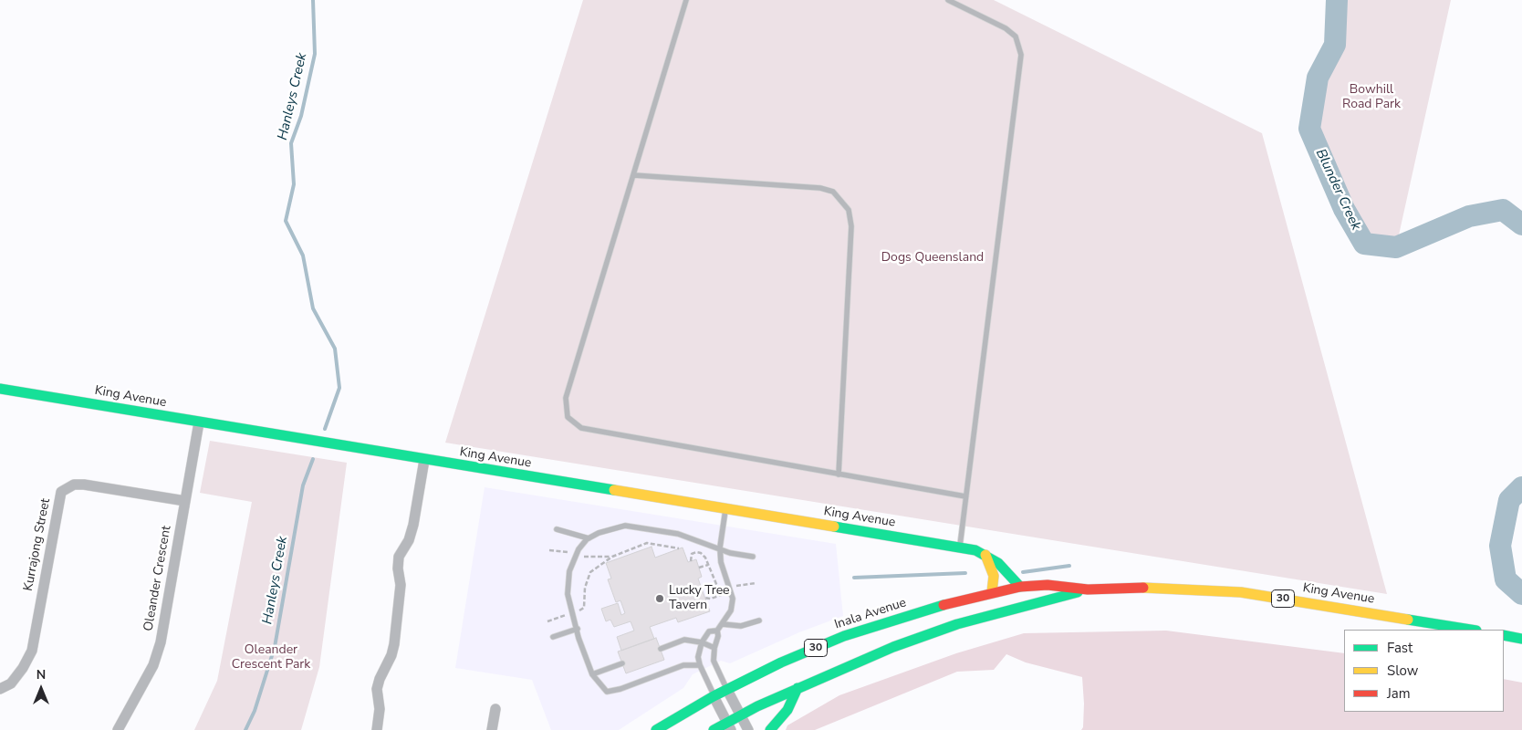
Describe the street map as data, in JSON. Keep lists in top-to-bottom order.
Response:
{
  "streets": {
    "main road": ["King Avenue", "30", "Inala Avenue"],
    "street": ["Kurrajong Street", "Oleander Crescent"]
  },
  "crossings": [
    ["King Avenue", "Oleander Crescent"],
    ["King Avenue", "30"],
    ["King Avenue", "Inala Avenue"],
    ["Kurrajong Street", "Oleander Crescent"]
  ],
  "water": ["Hanleys Creek", "Blunder Creek"],
  "parks": ["Bowhill Road Park", "Dogs Queensland", "Oleander Crescent Park"],
  "places": ["Lucky Tree Tavern"],
  "legend": ["Fast", "Slow", "Jam"],
  "north": "top"
}
